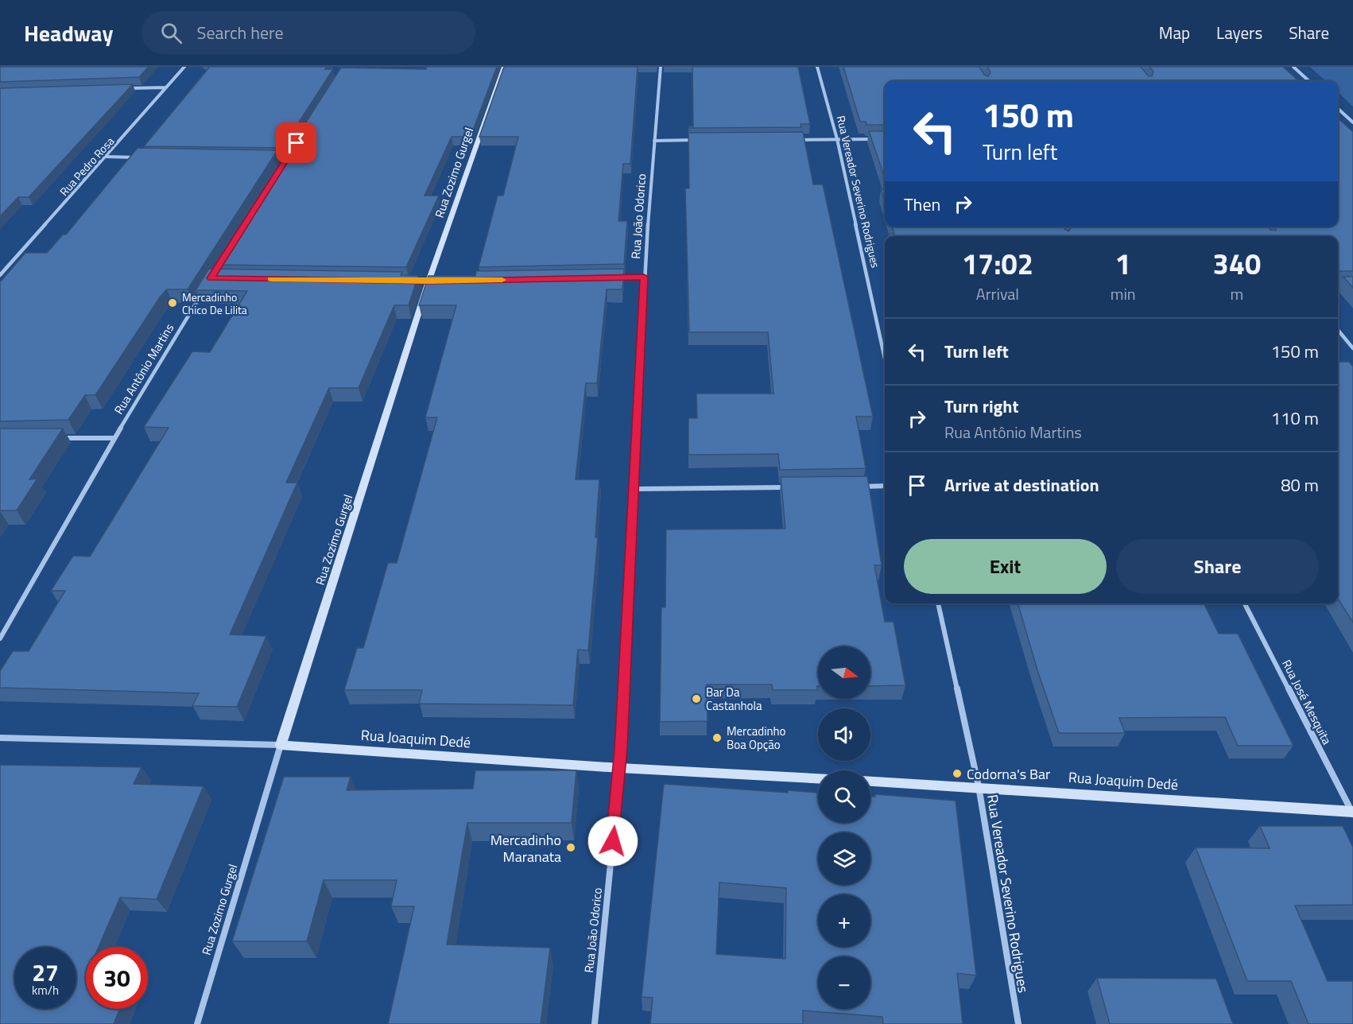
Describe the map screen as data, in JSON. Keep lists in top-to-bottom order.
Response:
{
  "streets": {
    "street": [
      "Rua Pedro Rosa",
      "Rua Zozimo Gurgel",
      "Rua Vereador Severino Rodrigues",
      "Rua João Odorico",
      "Rua Antônio Martins",
      "Rua José Mesquita",
      "Rua Joaquim Dedé"
    ]
  },
  "crossings": [
    ["Rua Zozimo Gurgel", "Rua Joaquim Dedé"],
    ["Rua Vereador Severino Rodrigues", "Rua Joaquim Dedé"],
    ["Rua João Odorico", "Rua Joaquim Dedé"],
    ["Rua José Mesquita", "Rua Joaquim Dedé"]
  ],
  "places": [
    "Mercadinho Chico De Lilita",
    "Bar Da Castanhola",
    "Mercadinho Boa Opção",
    "Codorna's Bar",
    "Mercadinho Maranata"
  ],
  "north": "right",
  "page": {
    "header": "Headway",
    "search": "Search here",
    "nav": ["Map", "Layers", "Share"],
    "turn": ["150 m", "Turn left"],
    "then": "Then",
    "eta": [
      "17:02",
      "Arrival",
      "1",
      "min",
      "340",
      "m"
    ],
    "list": [
      {
        "name": "Turn left",
        "value": "150 m"
      },
      {
        "name": "Turn right",
        "note": "Rua Antônio Martins",
        "value": "110 m"
      },
      {
        "name": "Arrive at destination",
        "value": "80 m"
      }
    ],
    "buttons": ["Exit", "Share"],
    "map_buttons": ["+", "−"],
    "speed": "27 km/h",
    "limit": "30"
  }
}
